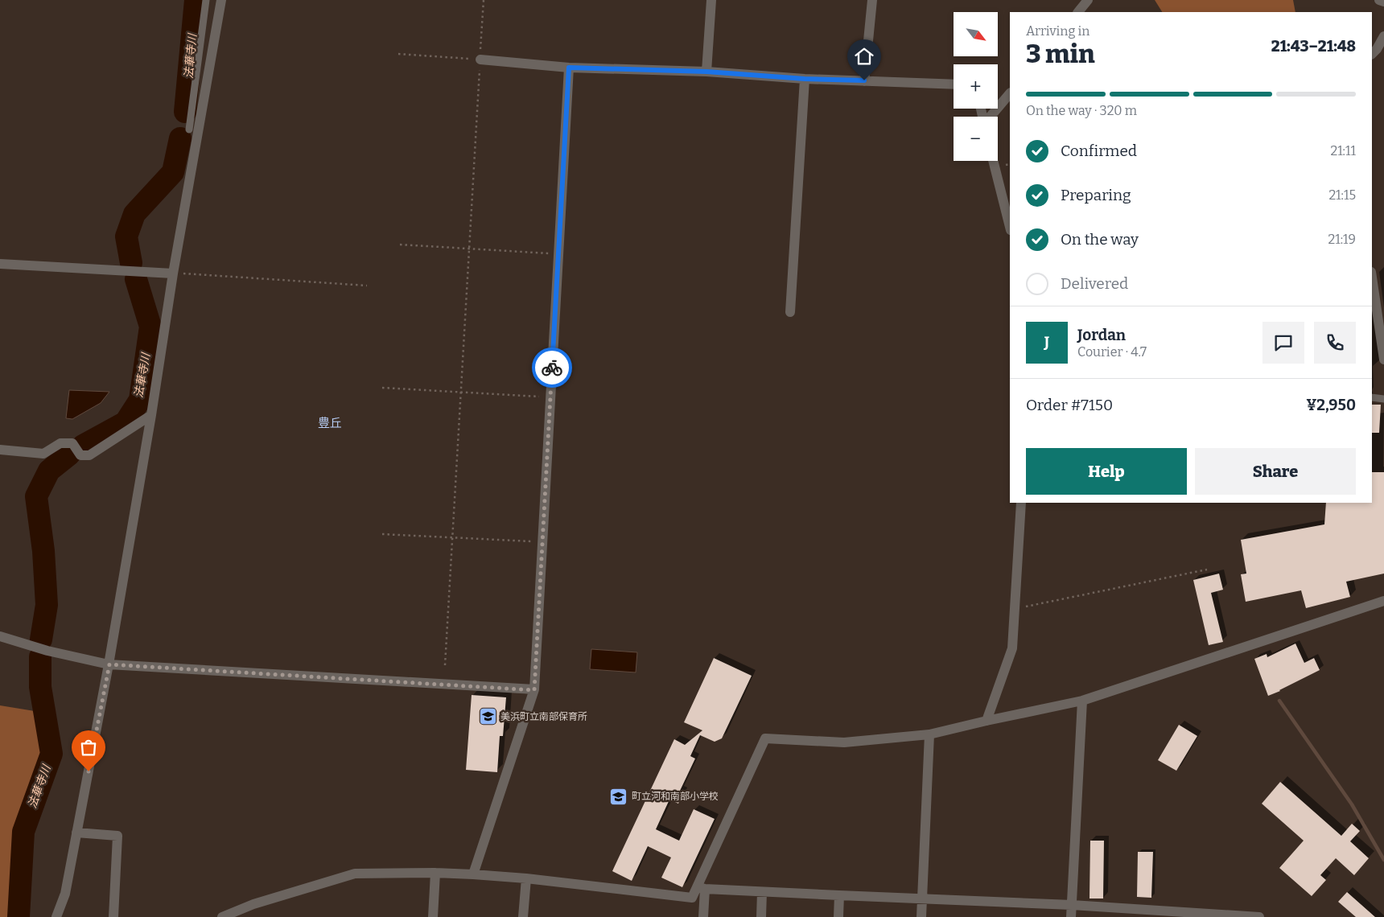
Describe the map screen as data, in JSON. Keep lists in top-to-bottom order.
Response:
{
  "districts": ["豊丘"],
  "water": ["法華寺川"],
  "places": {
    "school or university": ["美浜町立南部保育所", "町立河和南部小学校"]
  },
  "north": "bottom right",
  "page": {
    "map_buttons": ["+", "−"],
    "heading": ["3 min", "Arriving in", "21:43–21:48"],
    "panel": [
      "Jordan",
      "Courier · 4.7",
      "Order #7150",
      "¥2,950"
    ],
    "bar": "On the way · 320 m",
    "list": [
      ["Confirmed", "21:11"],
      ["Preparing", "21:15"],
      ["On the way", "21:19"],
      "Delivered"
    ],
    "round": "J",
    "buttons": ["Help", "Share"]
  }
}
